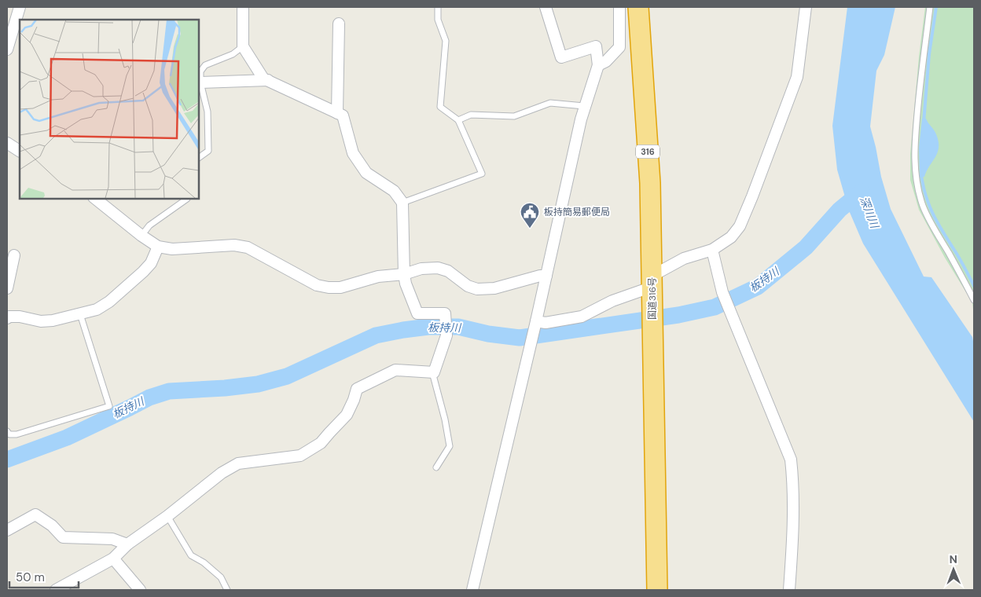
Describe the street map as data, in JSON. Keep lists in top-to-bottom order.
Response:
{
  "streets": {
    "highway": ["316", "国道316号"]
  },
  "water": ["深川川", "板持川"],
  "places": {
    "public building": ["板持簡易郵便局"]
  },
  "scale_bar": "50 m",
  "north": "top"
}
